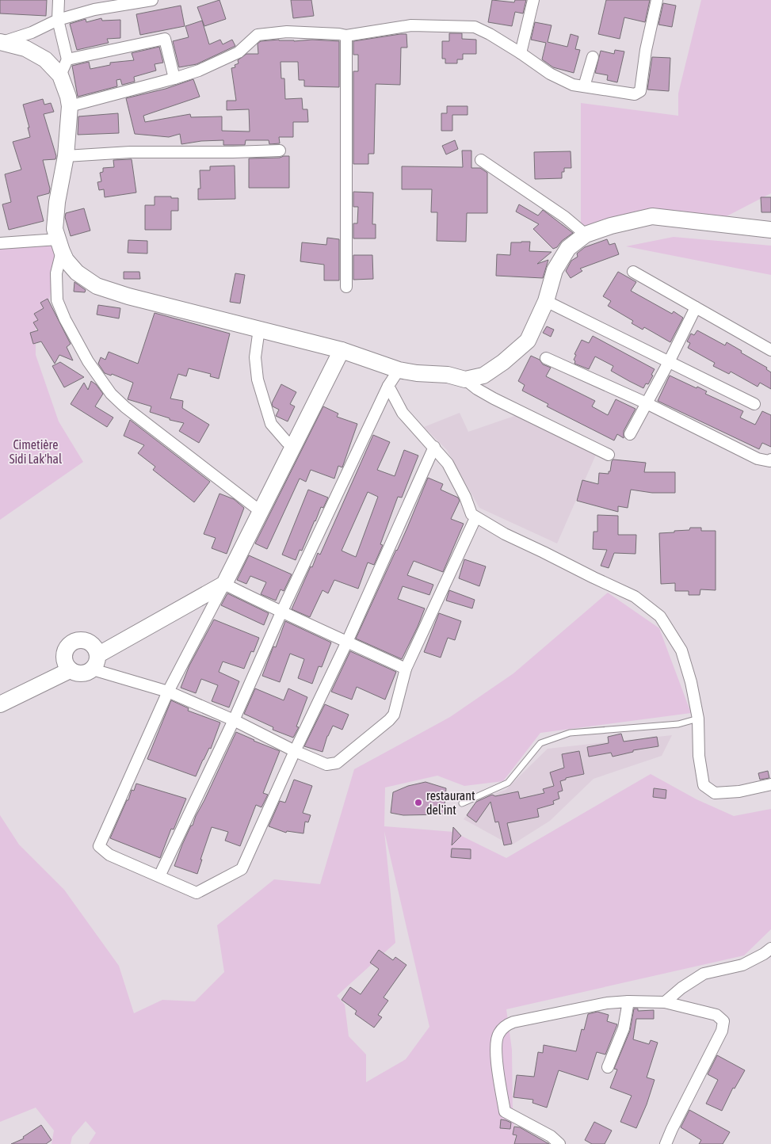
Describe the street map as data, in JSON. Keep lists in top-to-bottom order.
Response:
{
  "parks": ["Cimetière Sidi Lak'hal"],
  "places": ["restaurant del'int"]
}
